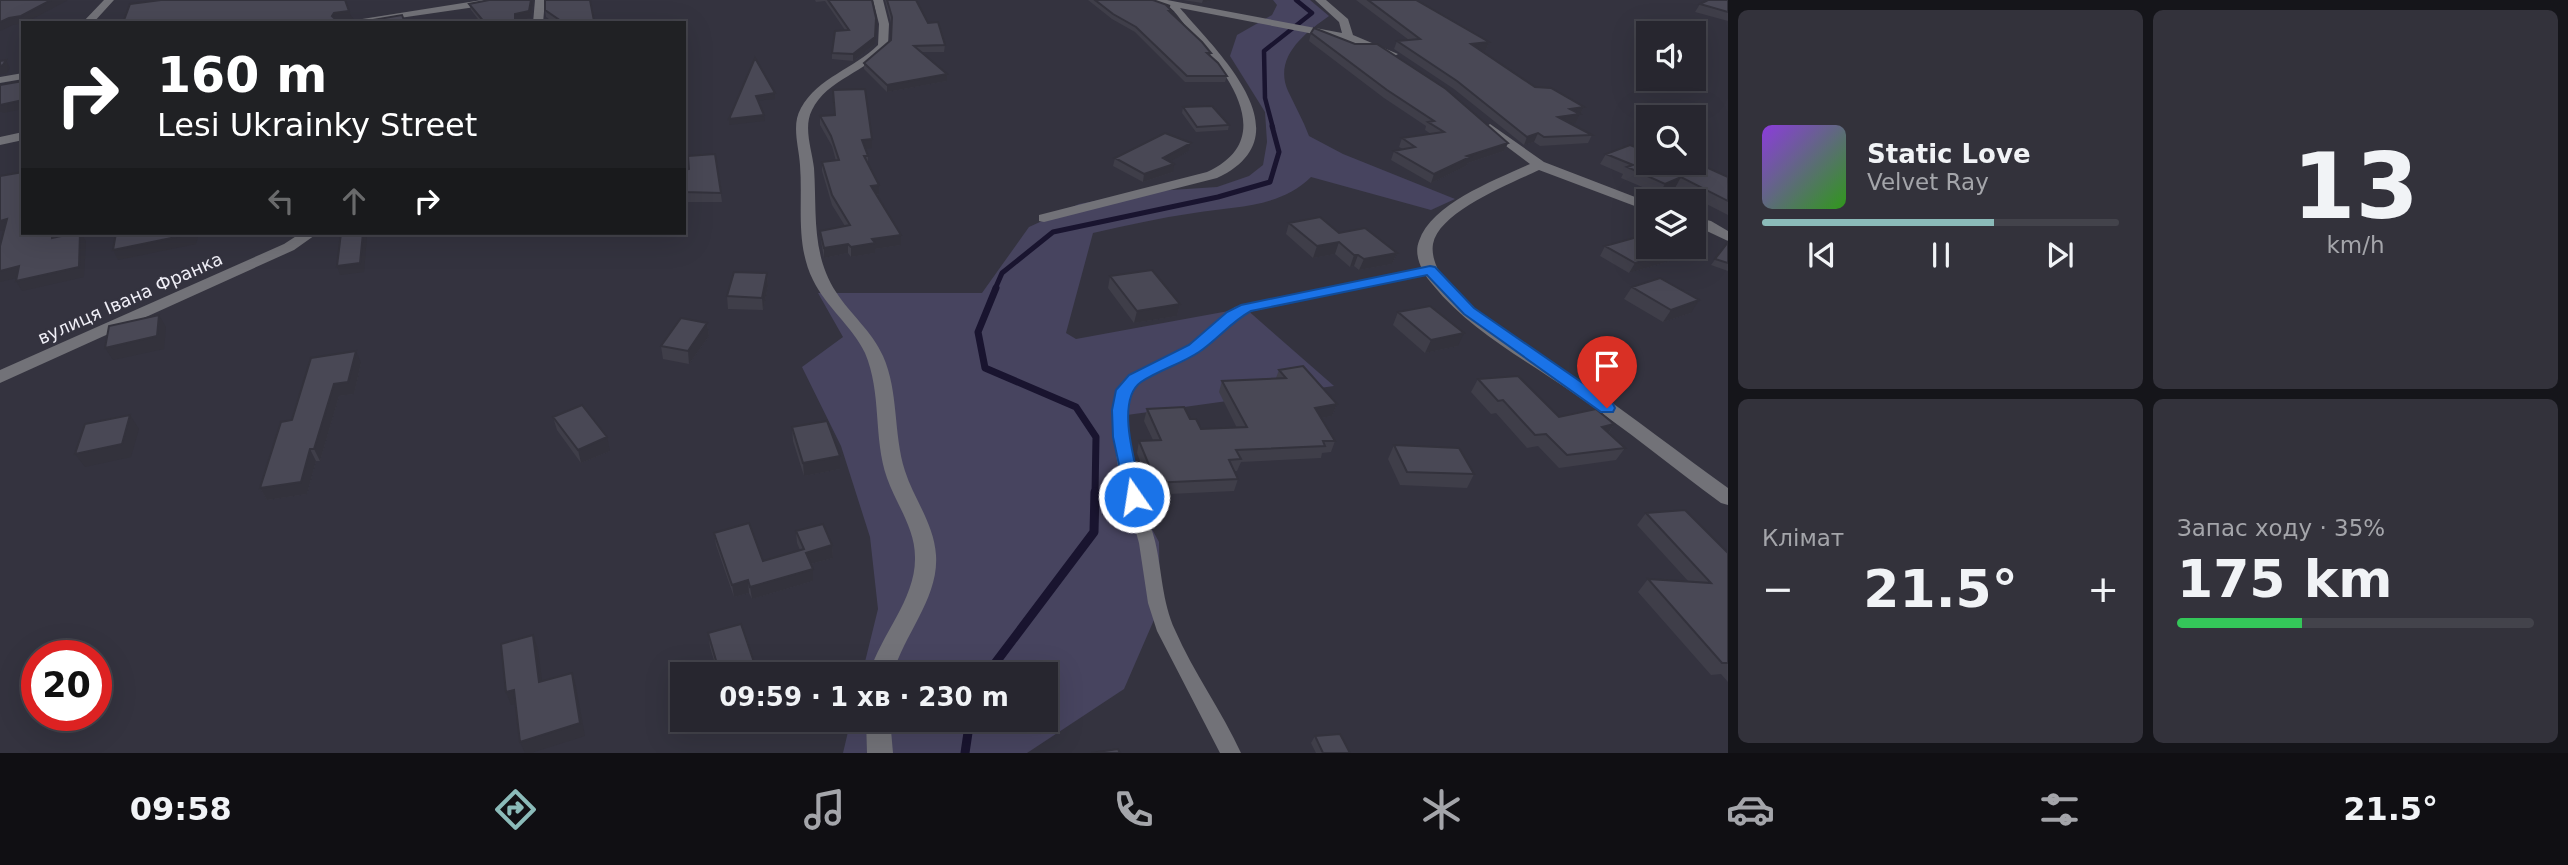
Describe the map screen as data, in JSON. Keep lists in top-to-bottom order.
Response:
{
  "streets": {
    "street": ["вулиця Івана Франка"]
  },
  "page": {
    "tile": [
      ["13", "km/h"],
      "Клімат",
      ["Запас ходу · 35%", "175 km"]
    ],
    "turn": ["160 m", "Lesi Ukrainky Street"],
    "song": ["Static Love", "Velvet Ray"],
    "heat": ["−", "21.5°", "+"],
    "limit": "20",
    "trip": "09:59 · 1 хв · 230 m",
    "tabs": ["09:58", "21.5°"]
  }
}
